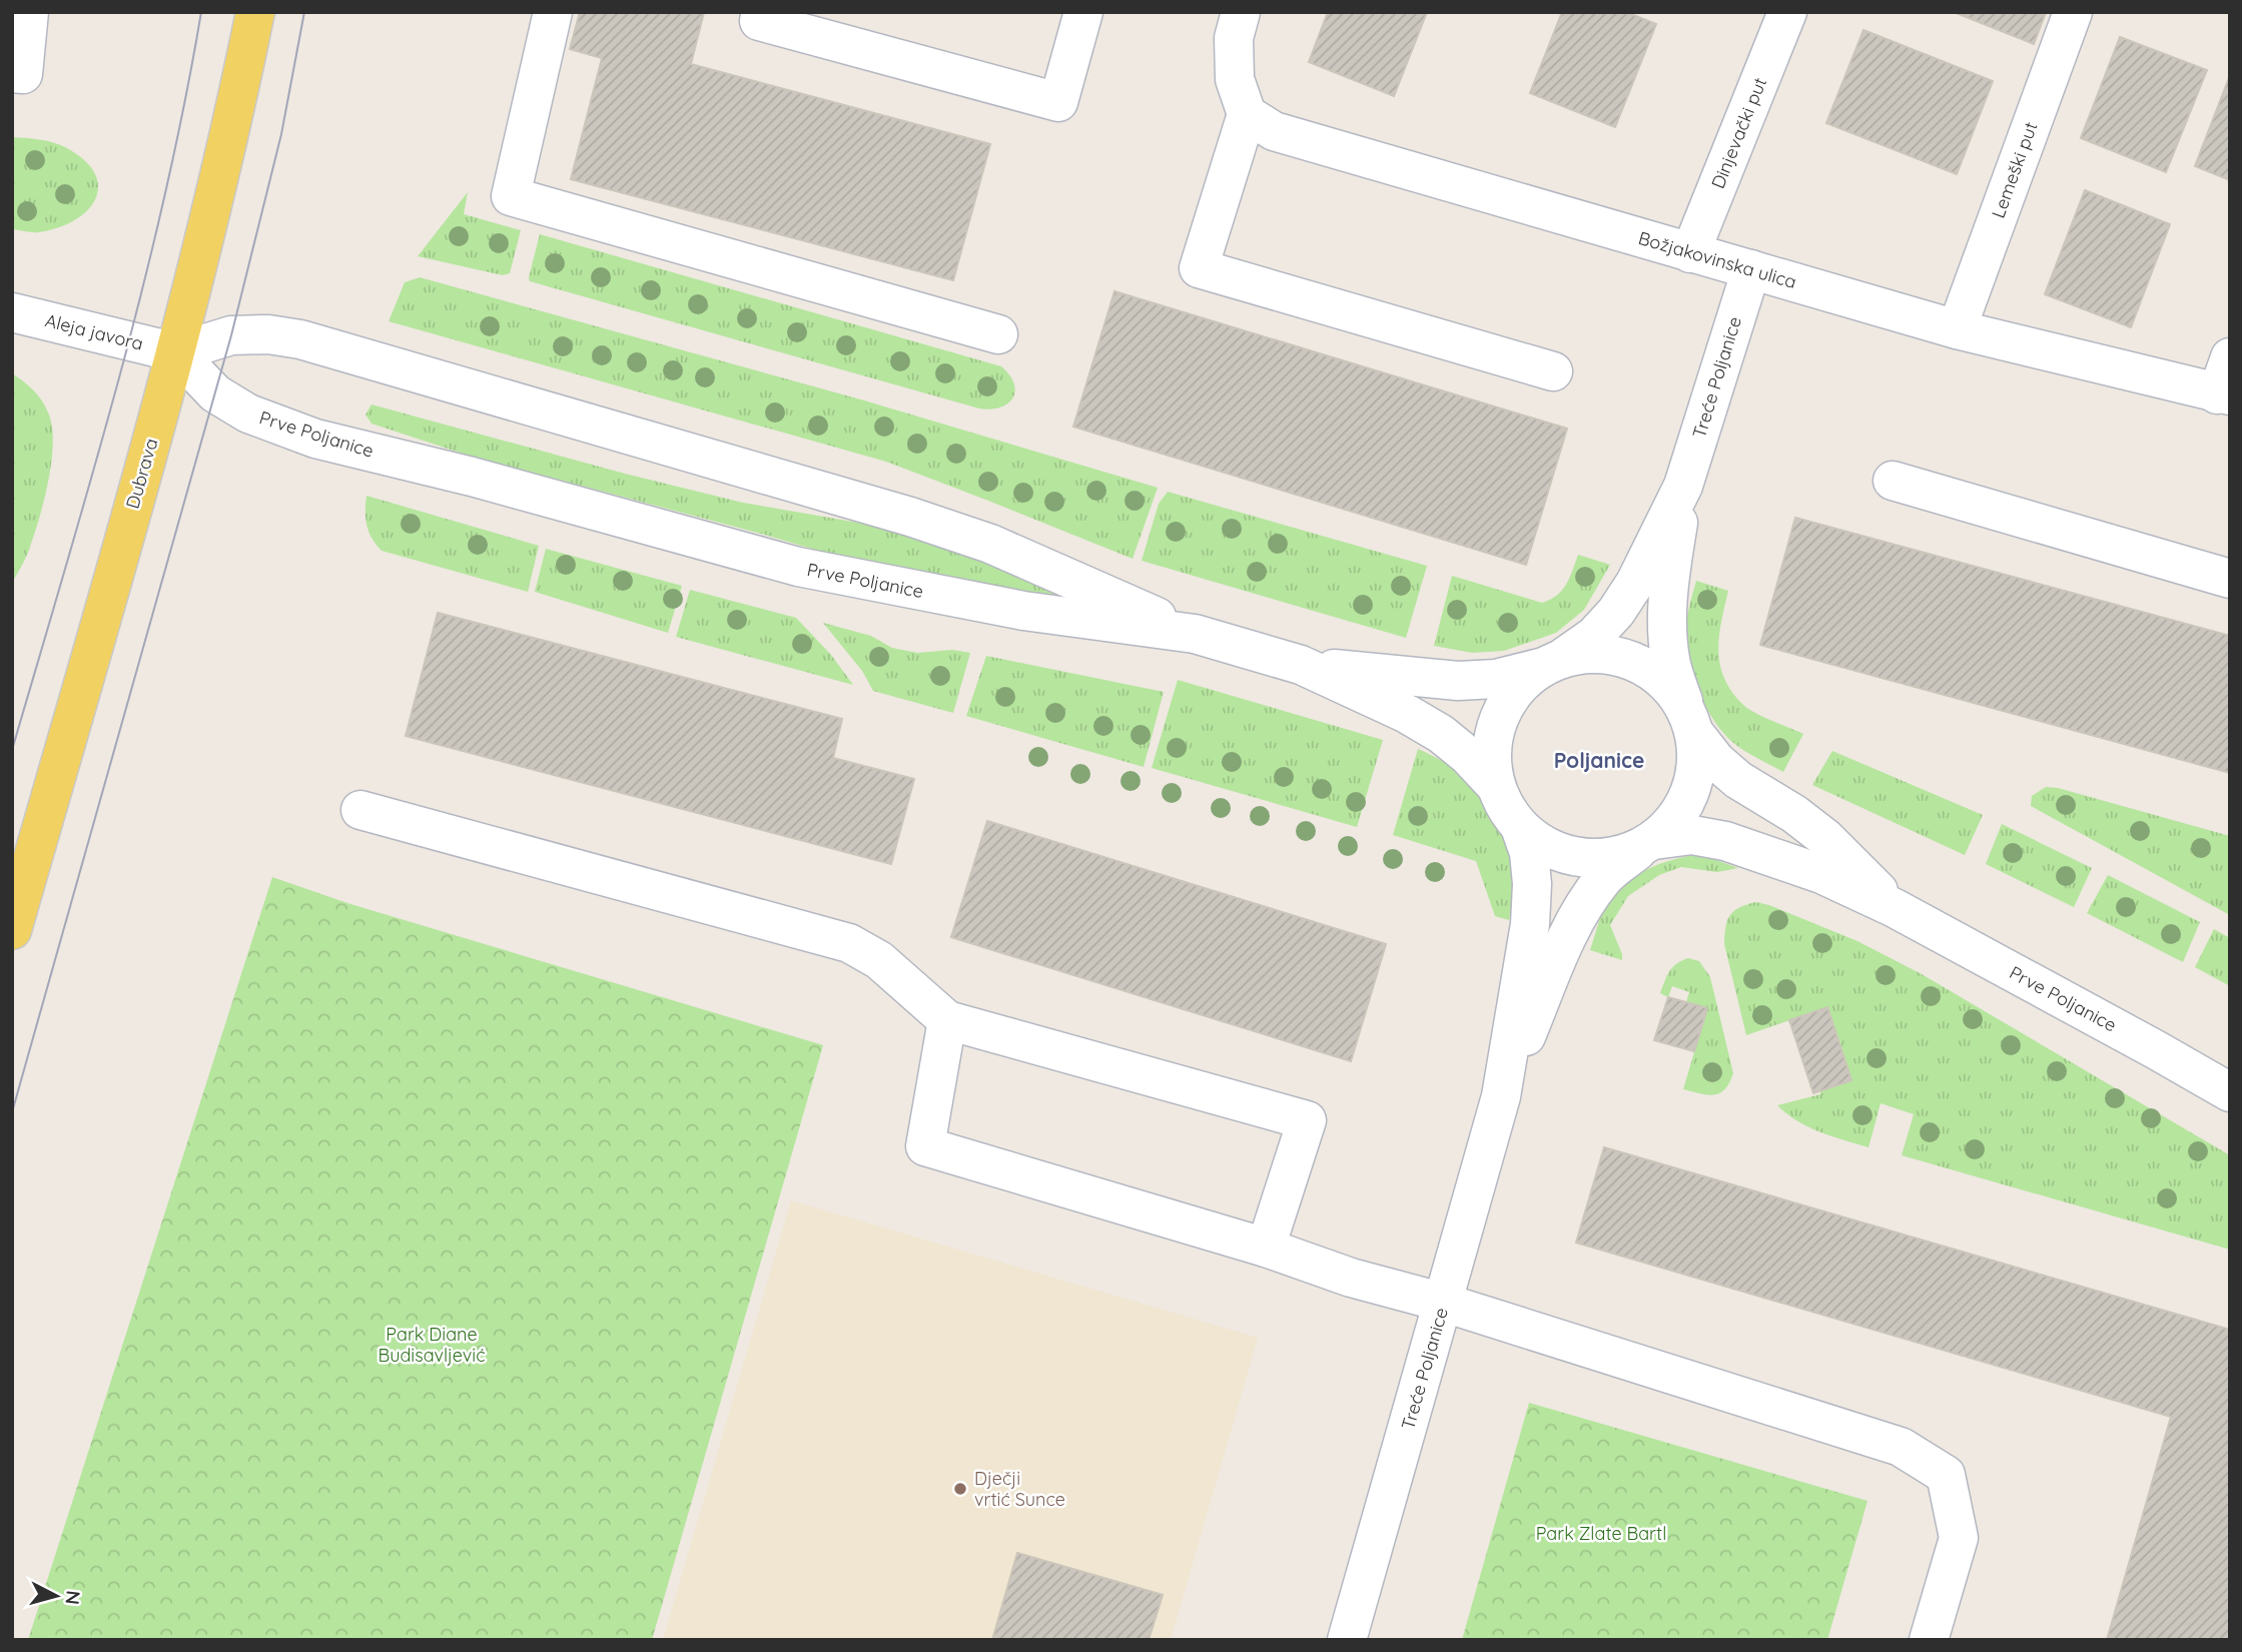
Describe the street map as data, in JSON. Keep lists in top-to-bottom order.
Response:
{
  "streets": {
    "main road": ["Dubrava"],
    "street": [
      "Dinjevački put",
      "Lemeški put",
      "Božjakovinska ulica",
      "Aleja javora",
      "Treće Poljanice",
      "Prve Poljanice"
    ]
  },
  "crossings": [
    ["Dinjevački put", "Božjakovinska ulica"],
    ["Lemeški put", "Božjakovinska ulica"],
    ["Božjakovinska ulica", "Treće Poljanice"],
    ["Aleja javora", "Prve Poljanice"],
    ["Aleja javora", "Dubrava"],
    ["Treće Poljanice", "Prve Poljanice"],
    ["Prve Poljanice", "Dubrava"]
  ],
  "districts": ["Poljanice"],
  "parks": ["Park Diane Budisavljević", "Park Zlate Bartl"],
  "places": ["Dječji vrtić Sunce"],
  "north": "right"
}
